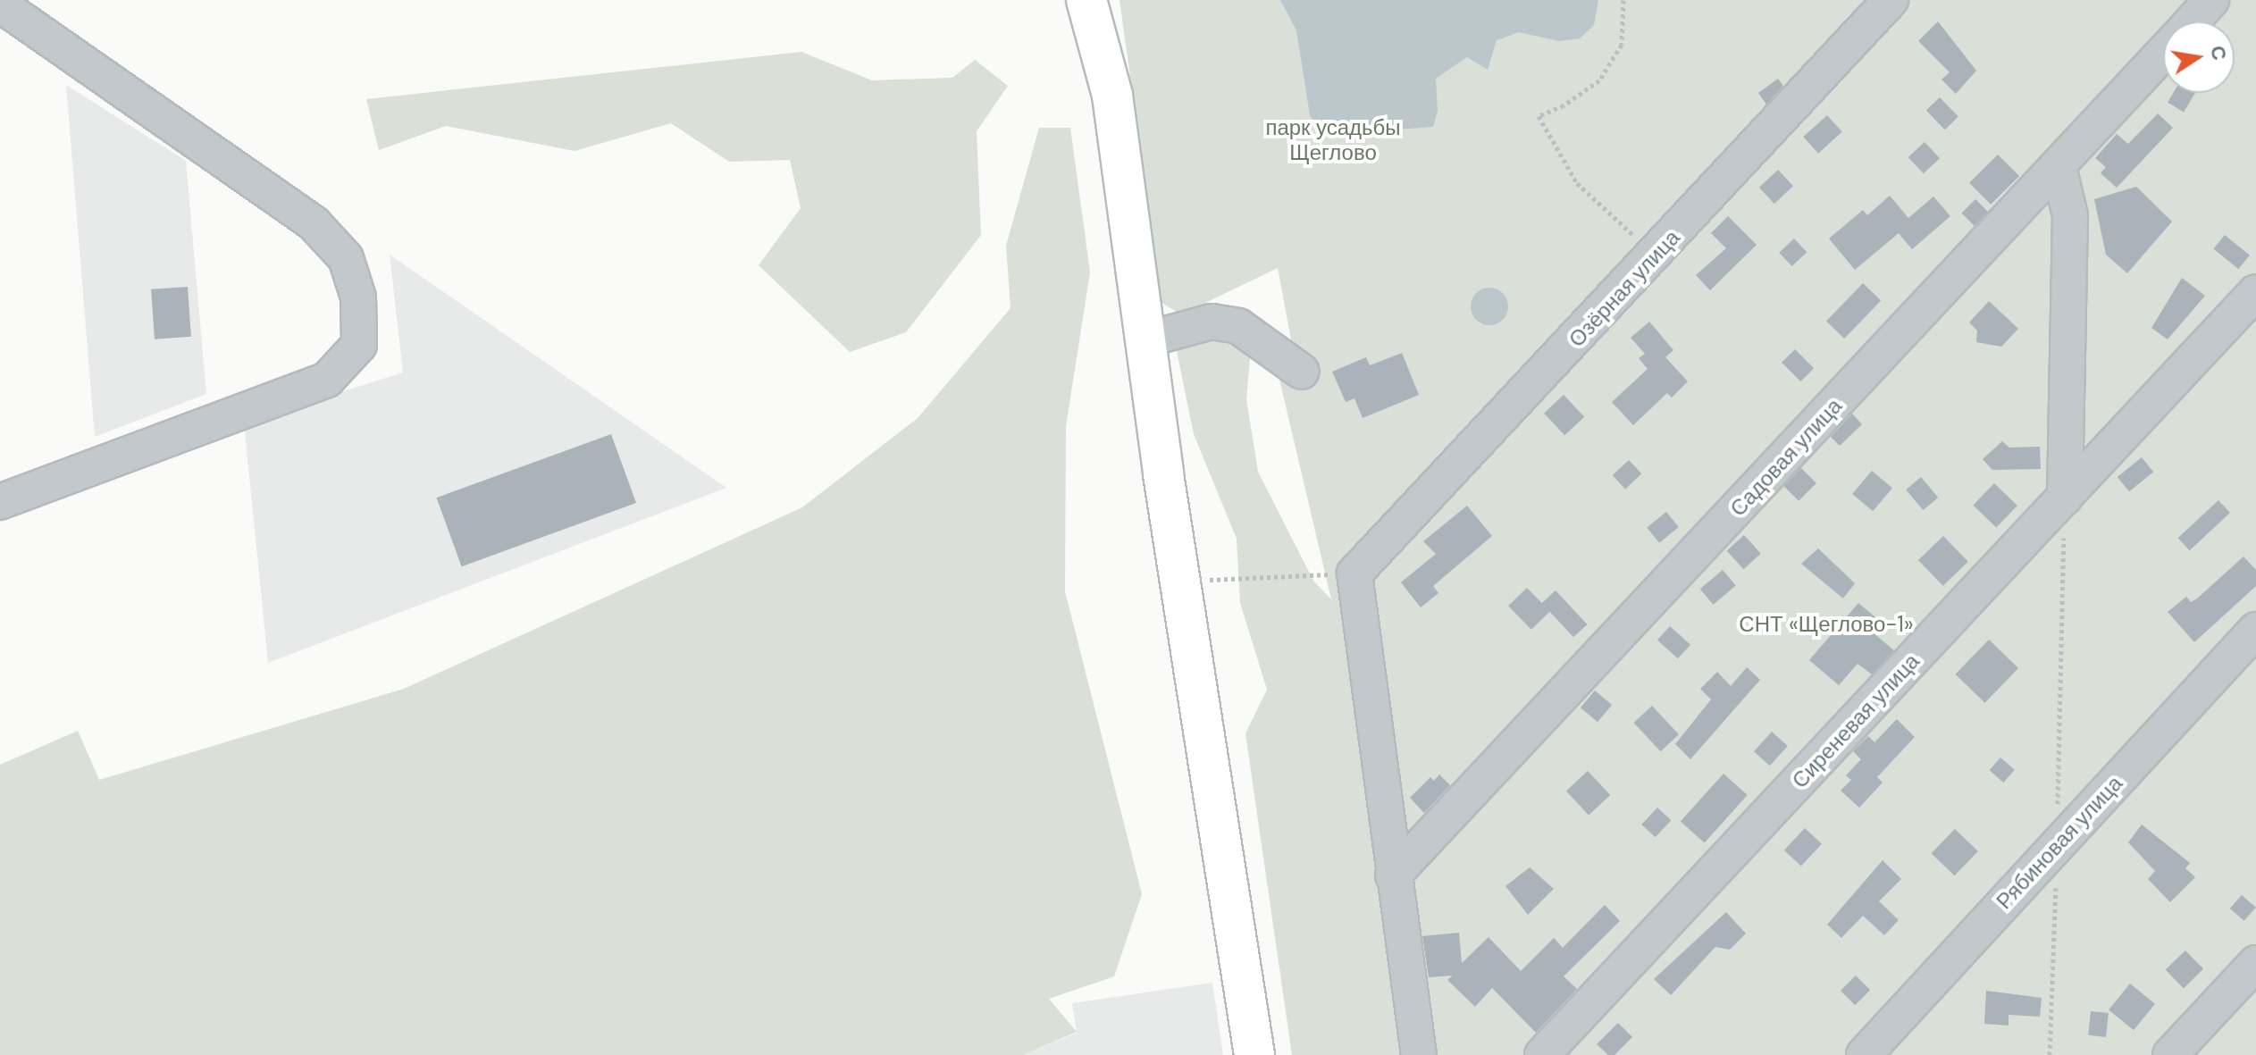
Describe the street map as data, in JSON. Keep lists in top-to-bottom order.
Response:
{
  "streets": {
    "street": [
      "Озёрная улица",
      "Садовая улица",
      "Сиреневая улица",
      "Рябиновая улица"
    ]
  },
  "parks": ["парк усадьбы Щеглово", "СНТ «Щеглово-1»"],
  "north": "right"
}
